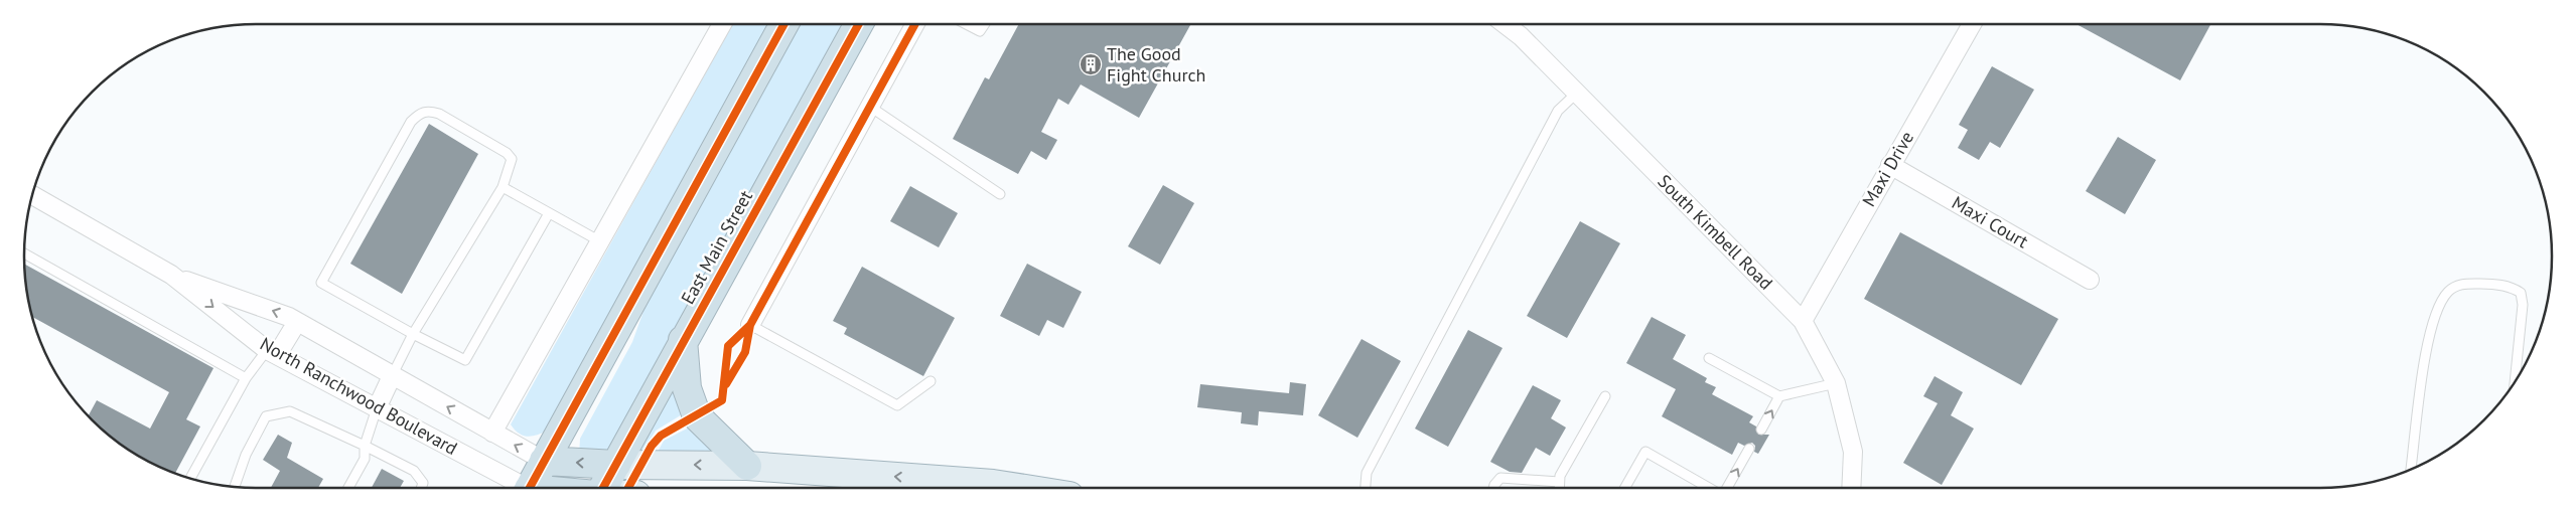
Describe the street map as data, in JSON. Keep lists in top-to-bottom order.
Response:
{
  "streets": {
    "highway": ["East Main Street"],
    "street": [
      "Maxi Drive",
      "Maxi Court",
      "South Kimbell Road",
      "North Ranchwood Boulevard"
    ]
  },
  "crossings": [
    ["Maxi Drive", "Maxi Court"],
    ["Maxi Drive", "South Kimbell Road"]
  ],
  "places": {
    "building": ["The Good Fight Church"]
  }
}
